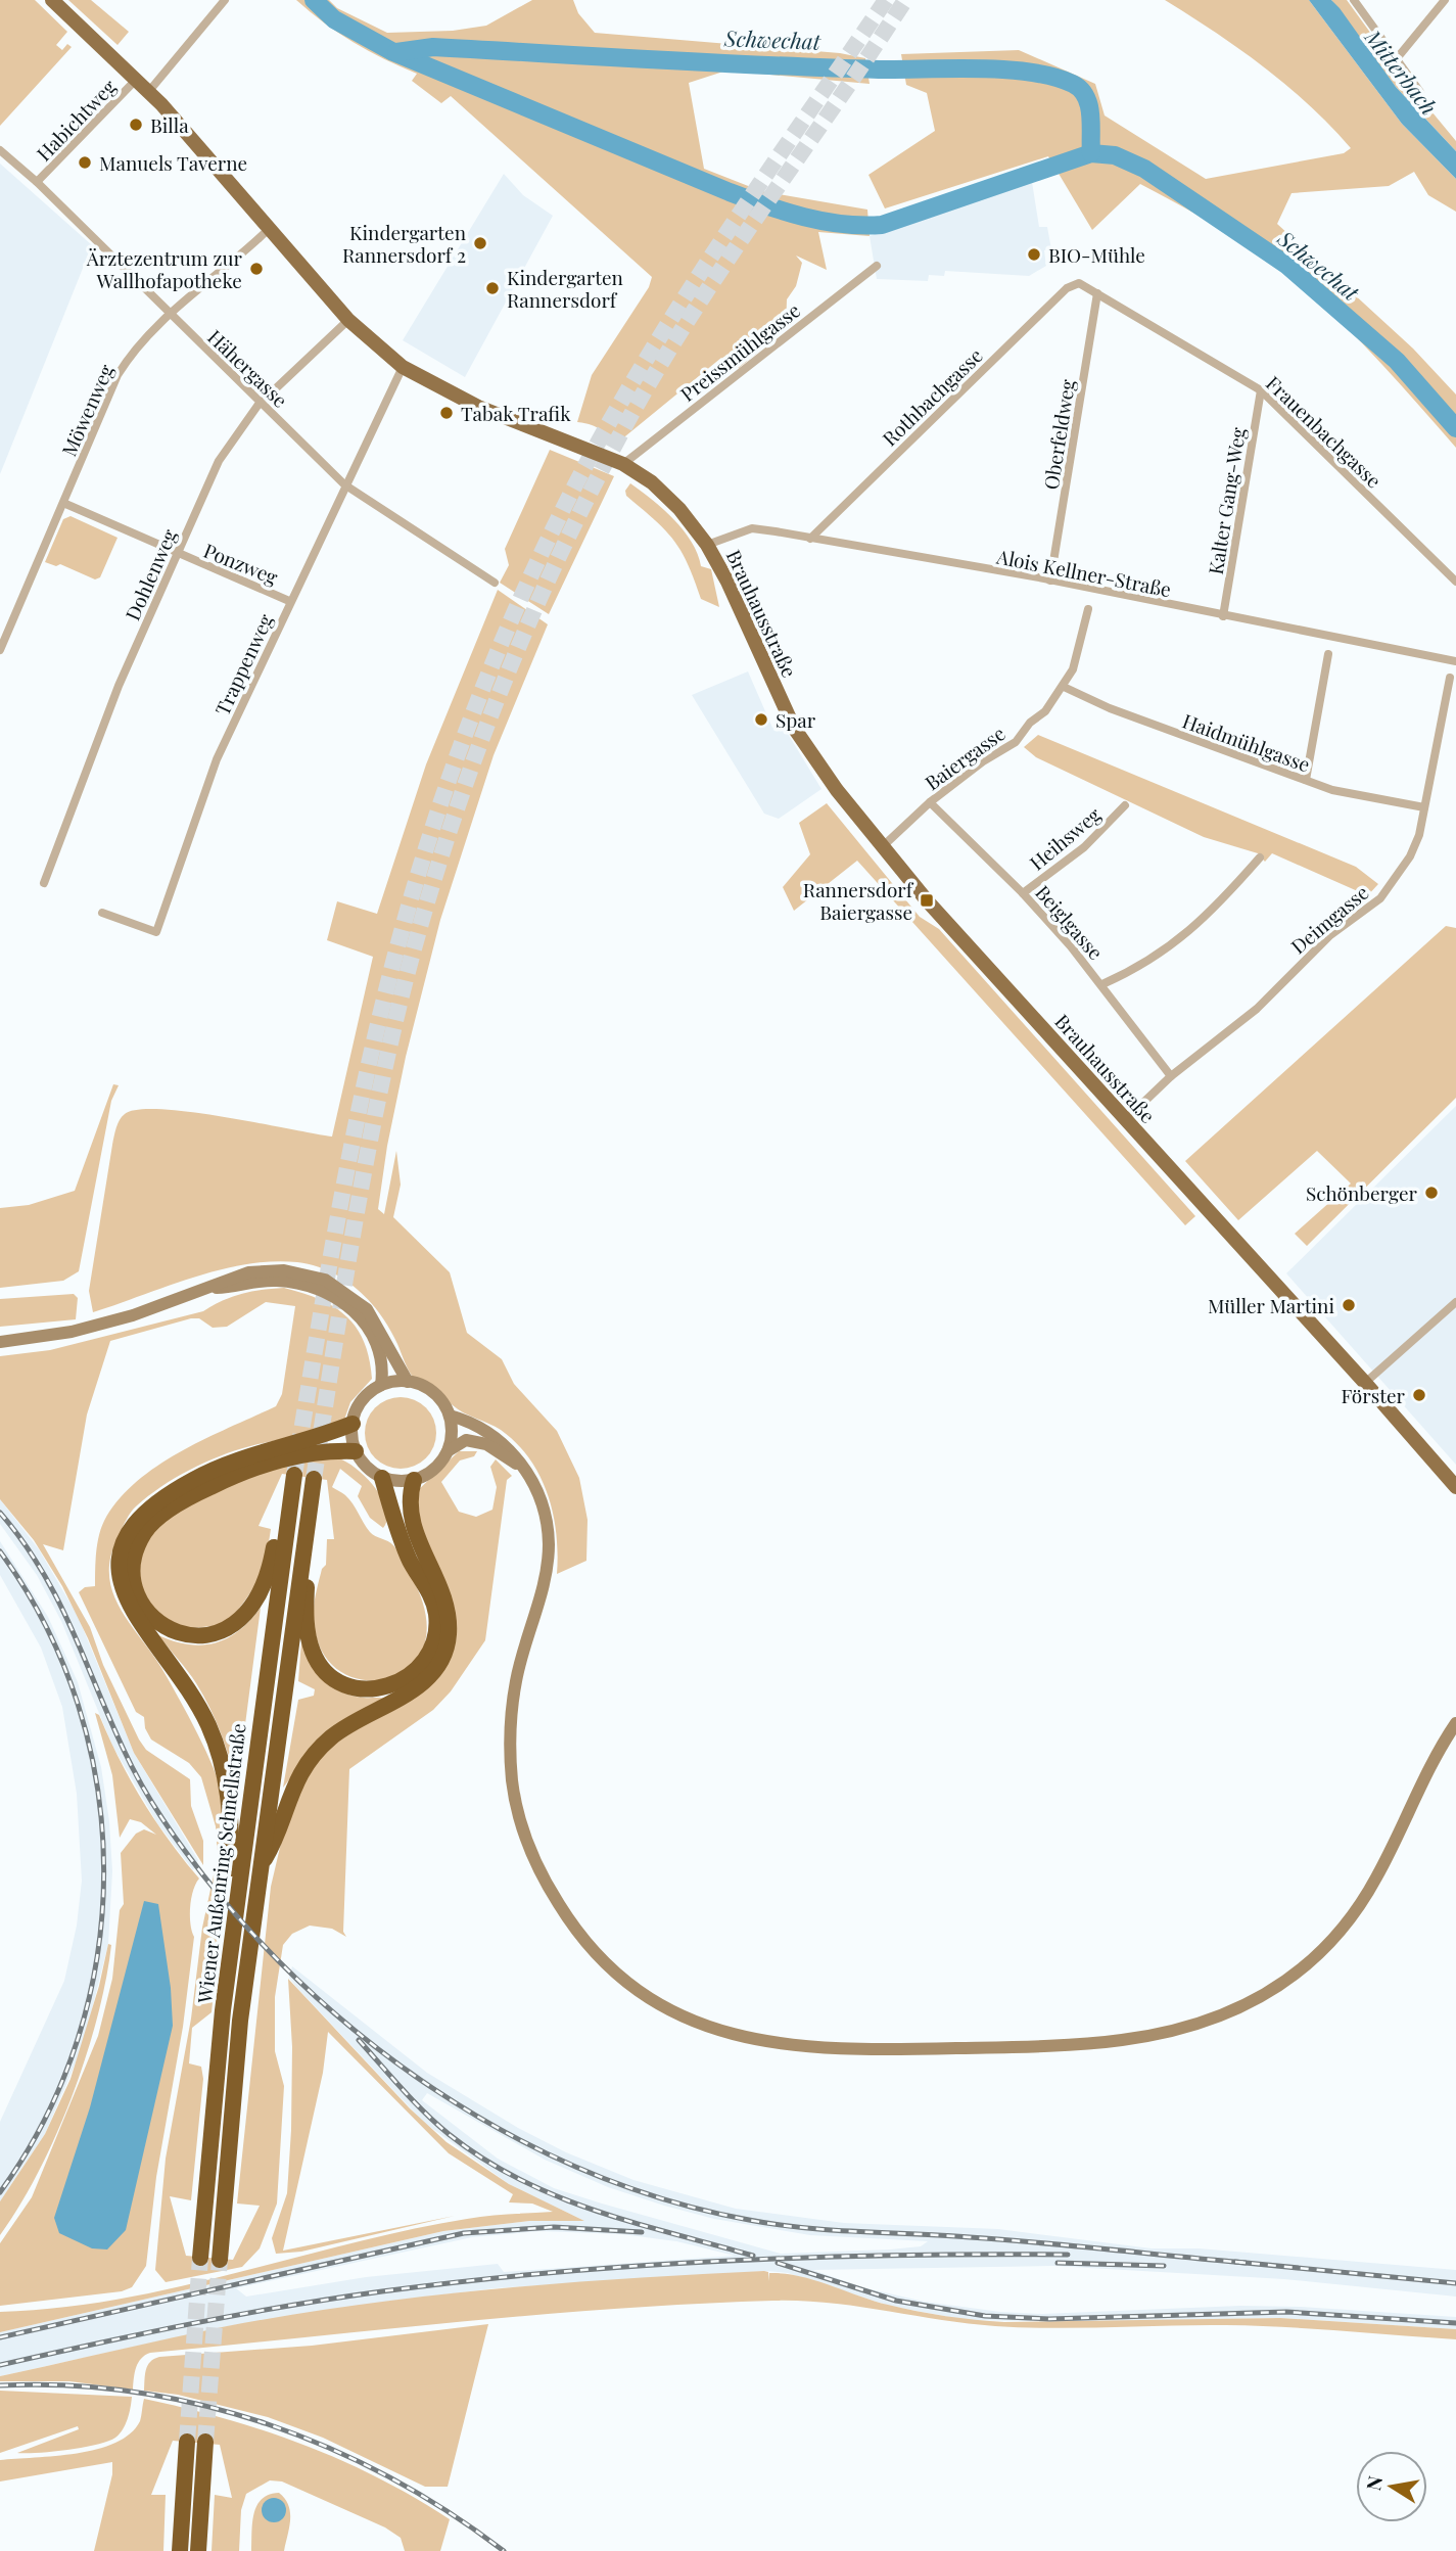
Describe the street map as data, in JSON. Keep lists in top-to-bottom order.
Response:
{
  "streets": {
    "highway": ["Wiener Außenring Schnellstraße"],
    "main road": ["Brauhausstraße"],
    "street": [
      "Habichtweg",
      "Preissmühlgasse",
      "Hähergasse",
      "Rothbachgasse",
      "Möwenweg",
      "Frauenbachgasse",
      "Oberfeldweg",
      "Kalter Gang-Weg",
      "Ponzweg",
      "Alois Kellner-Straße",
      "Dohlenweg",
      "Trappenweg",
      "Haidmühlgasse",
      "Baiergasse",
      "Heihsweg",
      "Deimgasse",
      "Beiglgasse"
    ]
  },
  "crossings": [
    ["Habichtweg", "Hähergasse"],
    ["Habichtweg", "Brauhausstraße"],
    ["Preissmühlgasse", "Brauhausstraße"],
    ["Hähergasse", "Möwenweg"],
    ["Hähergasse", "Dohlenweg"],
    ["Hähergasse", "Trappenweg"],
    ["Rothbachgasse", "Frauenbachgasse"],
    ["Rothbachgasse", "Alois Kellner-Straße"],
    ["Möwenweg", "Ponzweg"],
    ["Möwenweg", "Brauhausstraße"],
    ["Frauenbachgasse", "Oberfeldweg"],
    ["Frauenbachgasse", "Kalter Gang-Weg"],
    ["Oberfeldweg", "Alois Kellner-Straße"],
    ["Kalter Gang-Weg", "Alois Kellner-Straße"],
    ["Ponzweg", "Dohlenweg"],
    ["Ponzweg", "Trappenweg"],
    ["Alois Kellner-Straße", "Brauhausstraße"],
    ["Dohlenweg", "Brauhausstraße"],
    ["Brauhausstraße", "Trappenweg"],
    ["Brauhausstraße", "Baiergasse"],
    ["Brauhausstraße", "Deimgasse"],
    ["Haidmühlgasse", "Baiergasse"],
    ["Haidmühlgasse", "Deimgasse"],
    ["Baiergasse", "Beiglgasse"],
    ["Heihsweg", "Beiglgasse"],
    ["Deimgasse", "Beiglgasse"]
  ],
  "water": ["Schwechat", "Mitterbach"],
  "places": {
    "other": [
      "Billa",
      "Manuels Taverne",
      "Kindergarten Rannersdorf 2",
      "BIO-Mühle",
      "Ärztezentrum zur Wallhofapotheke",
      "Kindergarten Rannersdorf",
      "Tabak Trafik",
      "Spar",
      "Schönberger",
      "Müller Martini",
      "Förster"
    ],
    "transit": ["Rannersdorf Baiergasse"]
  },
  "north": "left"
}
